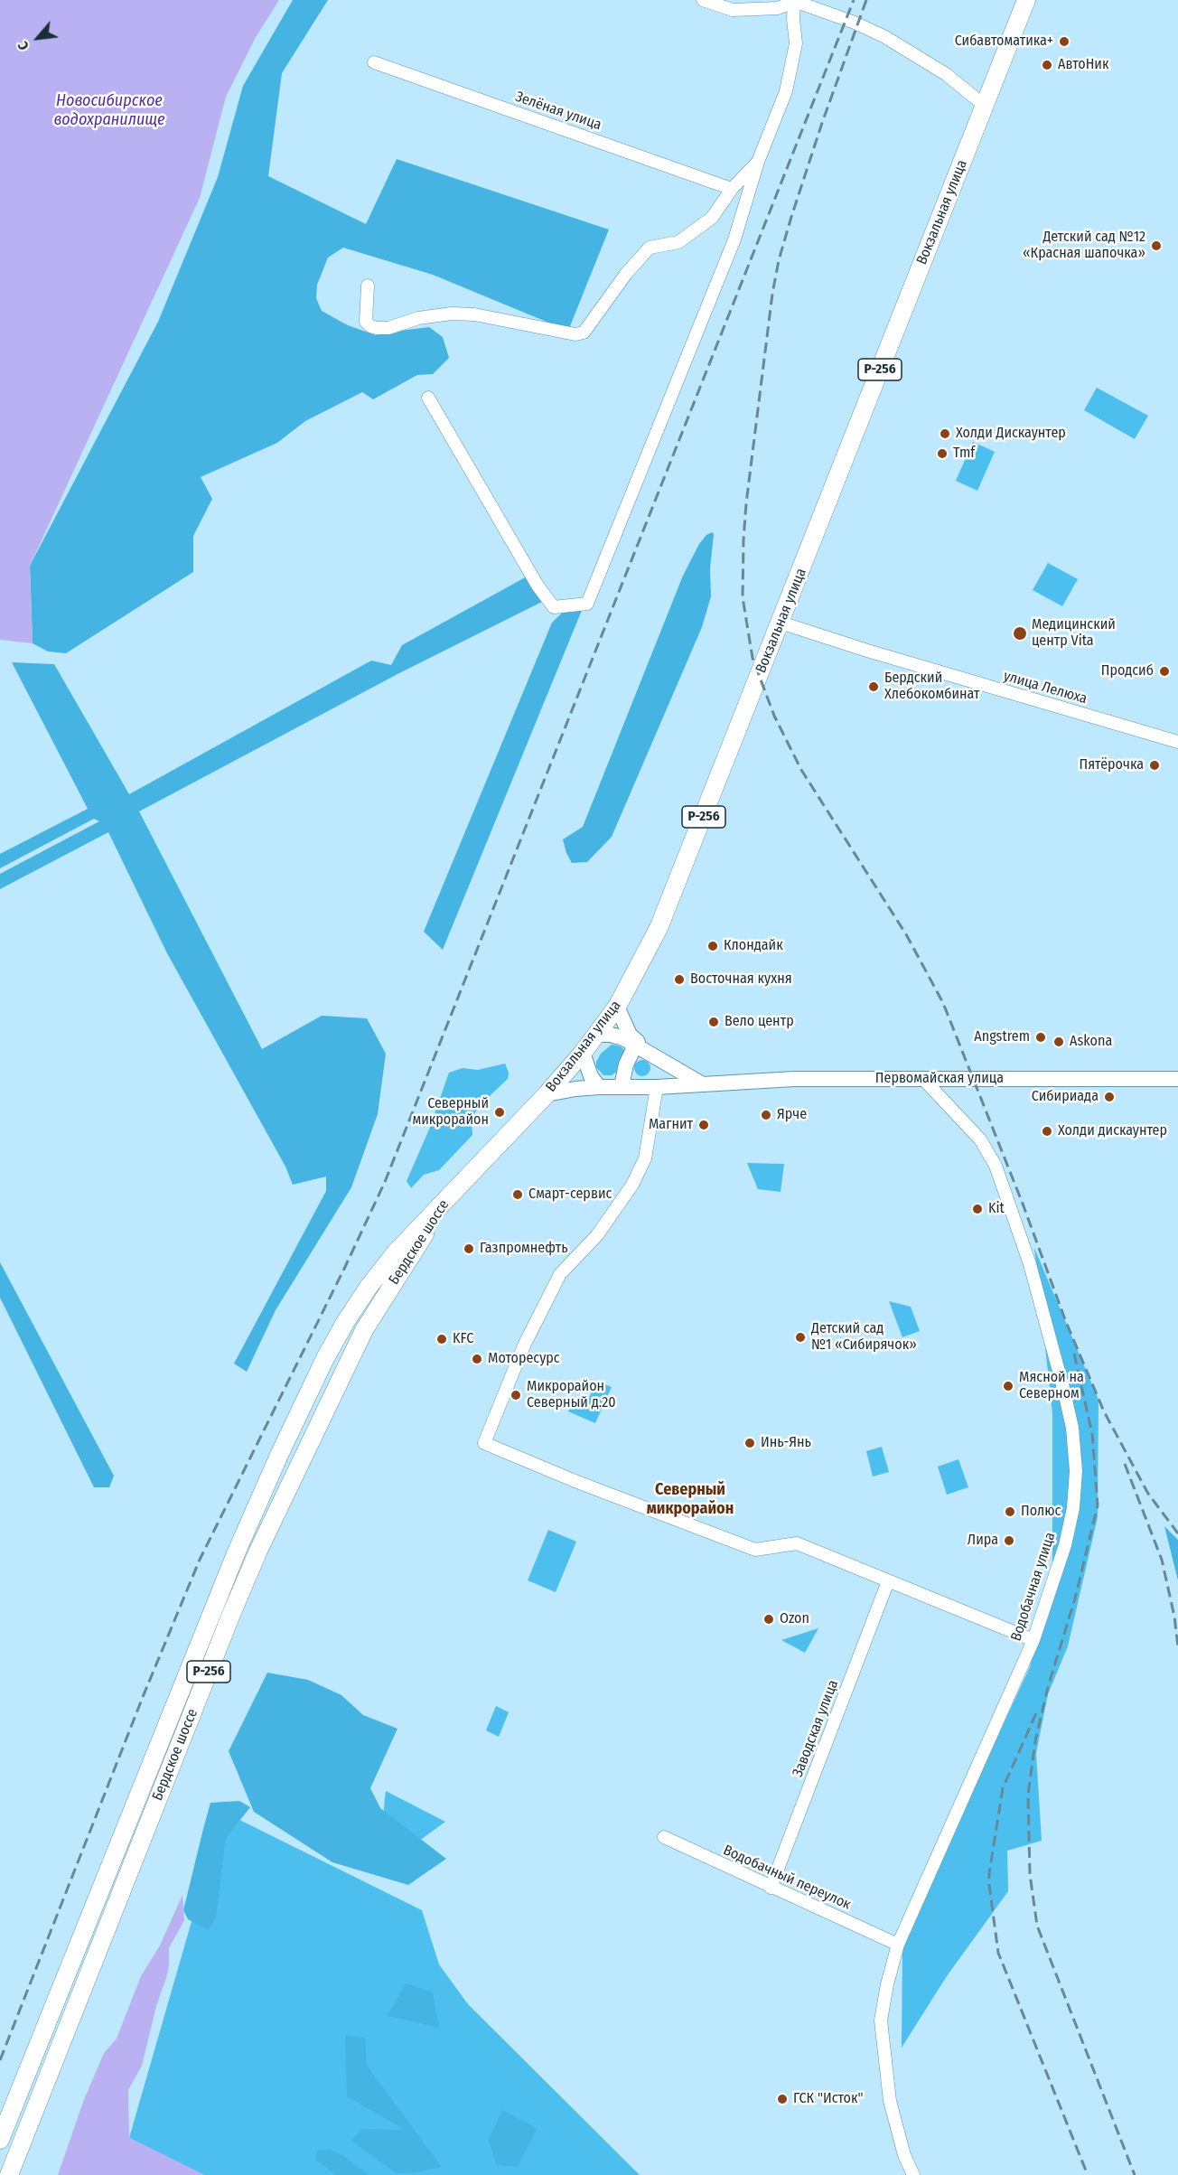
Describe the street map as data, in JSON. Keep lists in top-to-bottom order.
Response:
{
  "streets": {
    "highway": ["Вокзальная улица", "Р-256", "Бердское шоссе"],
    "main road": ["Первомайская улица"],
    "street": [
      "Зелёная улица",
      "улица Лелюха",
      "Водобачная улица",
      "Заводская улица",
      "Водобачный переулок"
    ]
  },
  "crossings": [
    ["Вокзальная улица", "улица Лелюха"],
    ["Вокзальная улица", "Первомайская улица"],
    ["Вокзальная улица", "Бердское шоссе"],
    ["Первомайская улица", "Водобачная улица"],
    ["Водобачная улица", "Водобачный переулок"],
    ["Заводская улица", "Водобачный переулок"]
  ],
  "districts": ["Северный микрорайон"],
  "water": ["Новосибирское водохранилище"],
  "places": [
    "Сибавтоматика+",
    "АвтоНик",
    "Детский сад №12 «Красная шапочка»",
    "Холди Дискаунтер",
    "Tmf",
    "Медицинский центр Vita",
    "Продсиб",
    "Бердский Хлебокомбинат",
    "Пятёрочка",
    "Клондайк",
    "Восточная кухня",
    "Вело центр",
    "Angstrem",
    "Askona",
    "Сибириада",
    "Северный микрорайон",
    "Ярче",
    "Магнит",
    "Холди дискаунтер",
    "Смарт-сервис",
    "Kit",
    "Газпромнефть",
    "Детский сад №1 «Сибирячок»",
    "KFC",
    "Моторесурс",
    "Мясной на Северном",
    "Микрорайон Северный д.20",
    "Инь-Янь",
    "Полюс",
    "Лира",
    "Ozon",
    "ГСК \"Исток\""
  ],
  "north": "bottom left"
}
